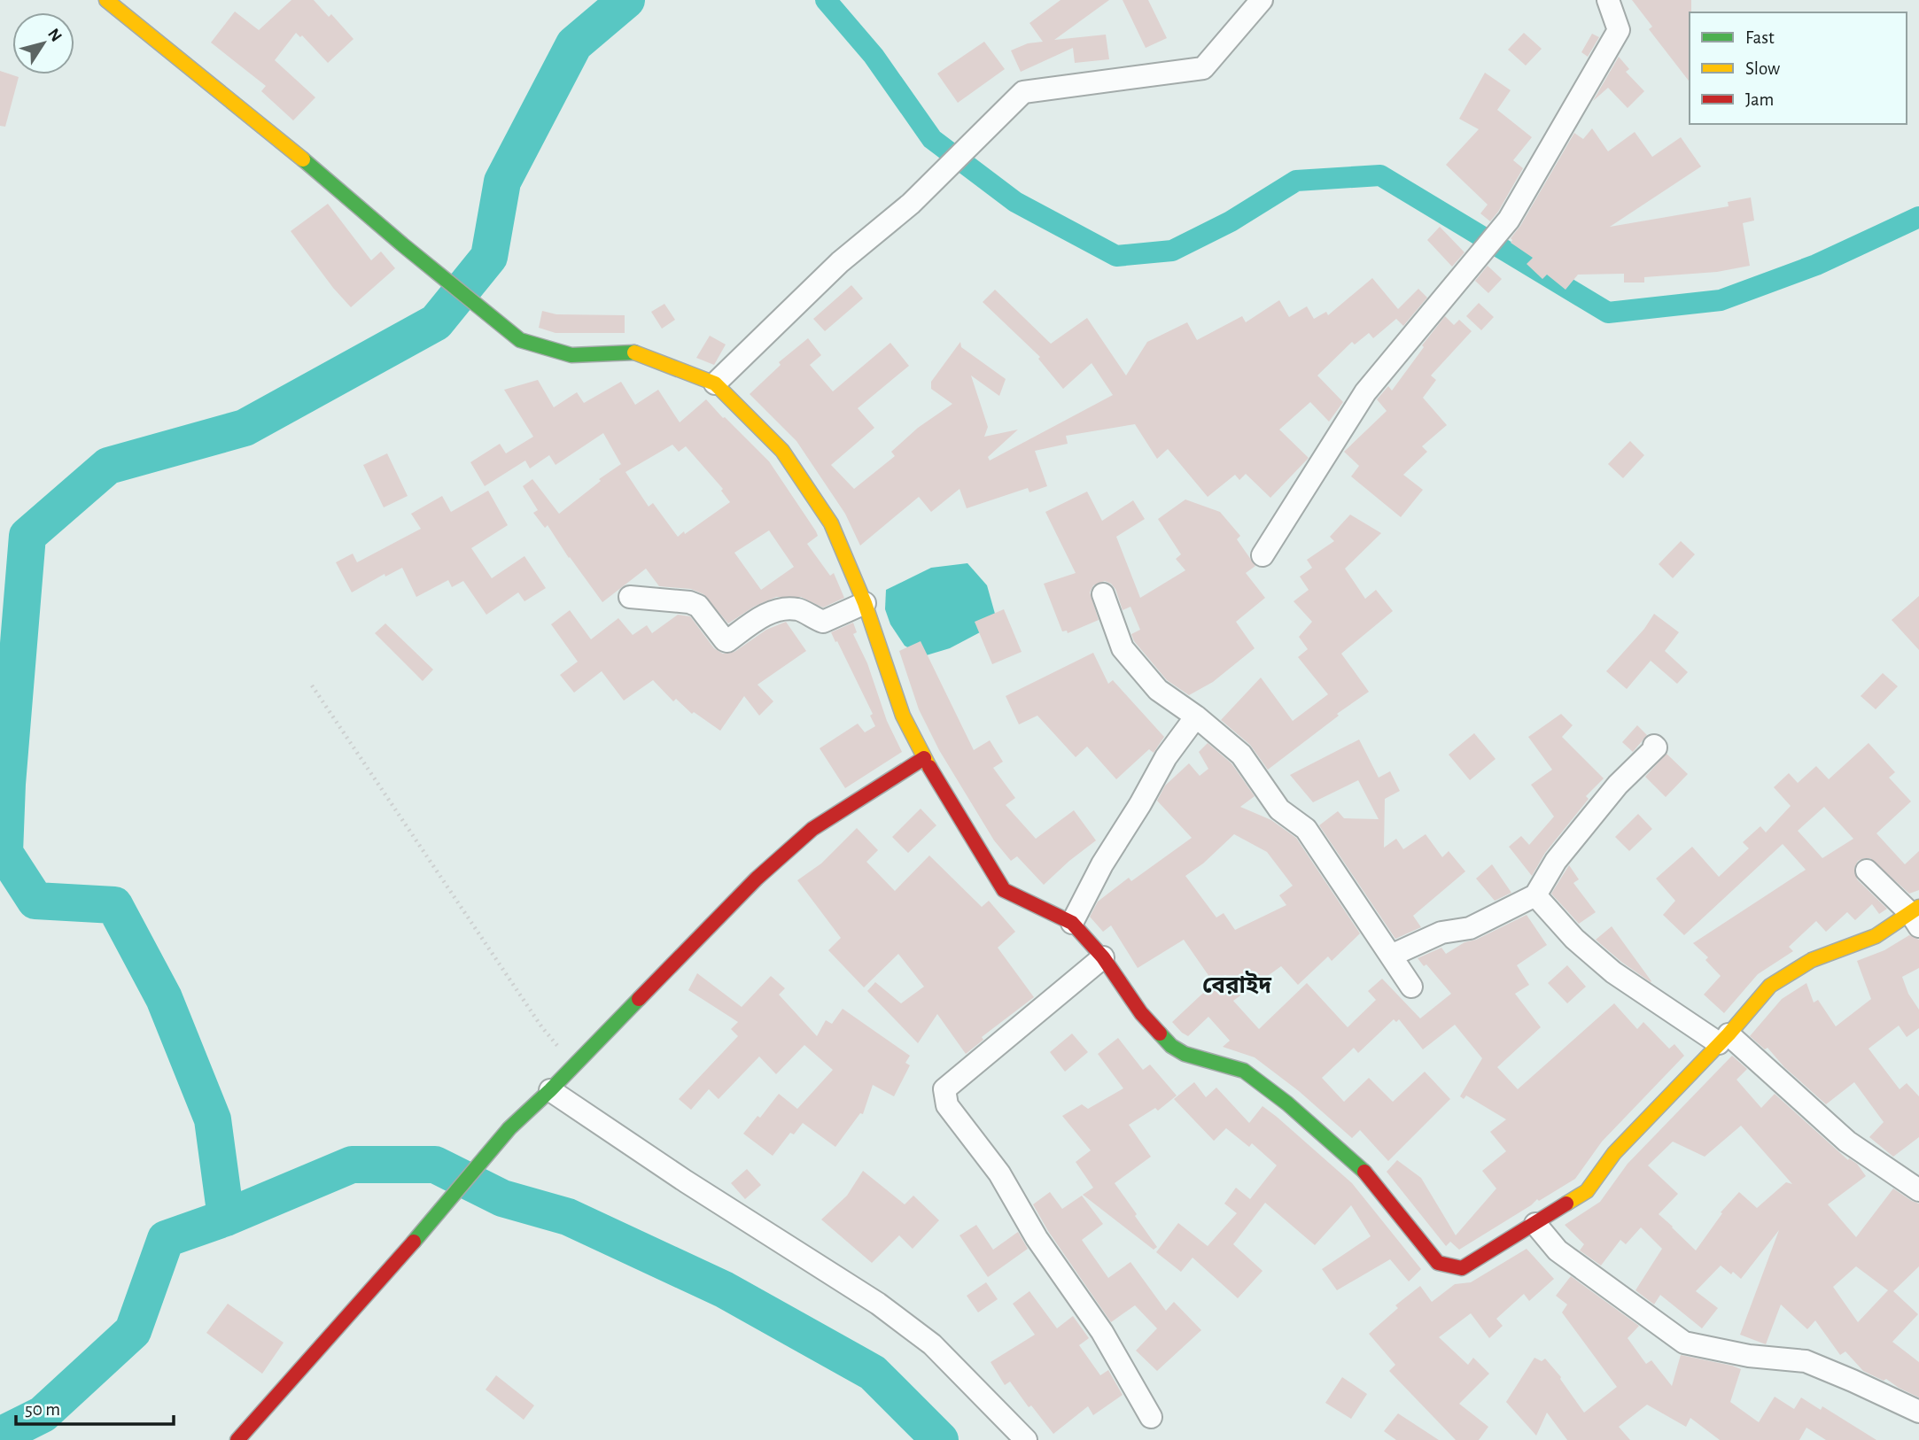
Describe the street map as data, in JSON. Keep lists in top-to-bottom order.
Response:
{
  "districts": ["বেরাইদ"],
  "legend": ["Fast", "Slow", "Jam"],
  "scale_bar": "50 m",
  "north": "top right"
}
